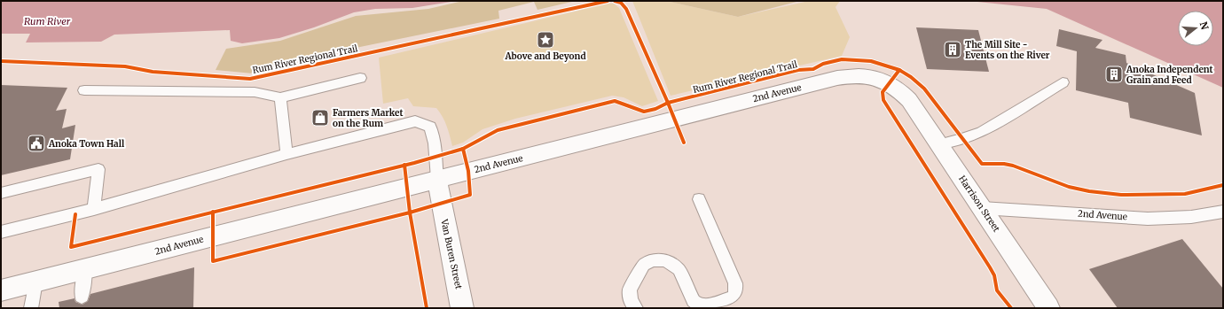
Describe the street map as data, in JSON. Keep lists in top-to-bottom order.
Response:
{
  "streets": {
    "street": ["2nd Avenue", "Harrison Street", "Van Buren Street"],
    "cycle path": ["Rum River Regional Trail"]
  },
  "crossings": [
    ["2nd Avenue", "Harrison Street"],
    ["2nd Avenue", "Van Buren Street"]
  ],
  "water": ["Rum River"],
  "places": {
    "place": ["Above and Beyond"],
    "building": ["The Mill Site - Events on the River", "Anoka Independent Grain and Feed"],
    "shop": ["Farmers Market on the Rum"],
    "public building": ["Anoka Town Hall"]
  },
  "north": "right"
}
